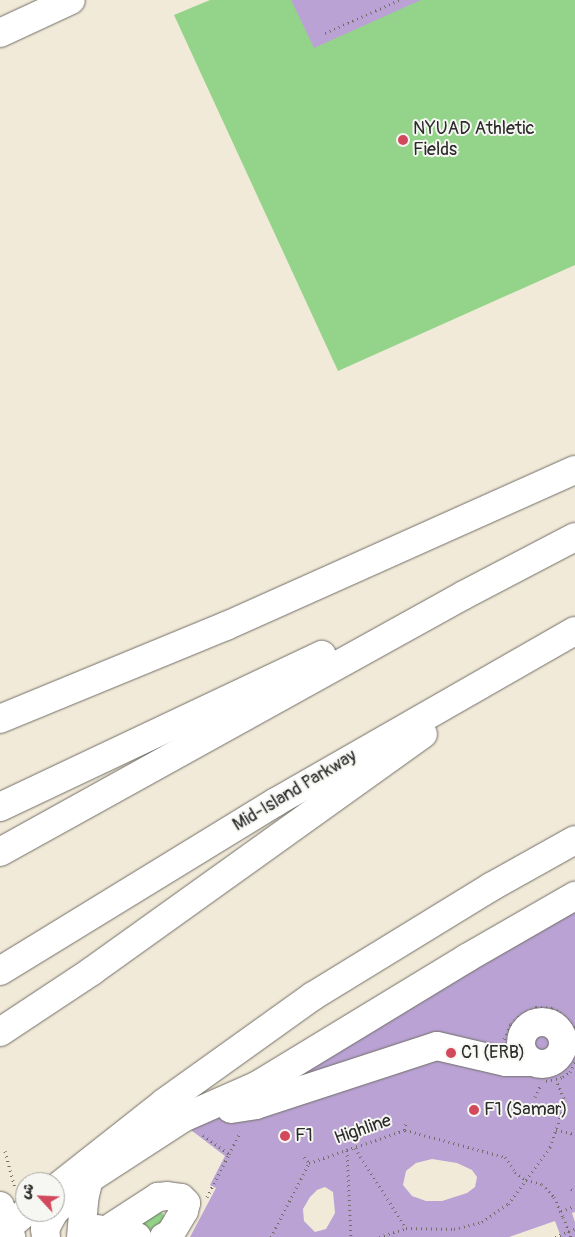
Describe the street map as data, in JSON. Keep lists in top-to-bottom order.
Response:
{
  "streets": {
    "main road": ["Mid-Island Parkway"],
    "path": ["Highline"]
  },
  "places": [
    "NYUAD Athletic Fields",
    "C1 (ERB)",
    "F1 (Samar)",
    "F1"
  ],
  "north": "top left"
}
